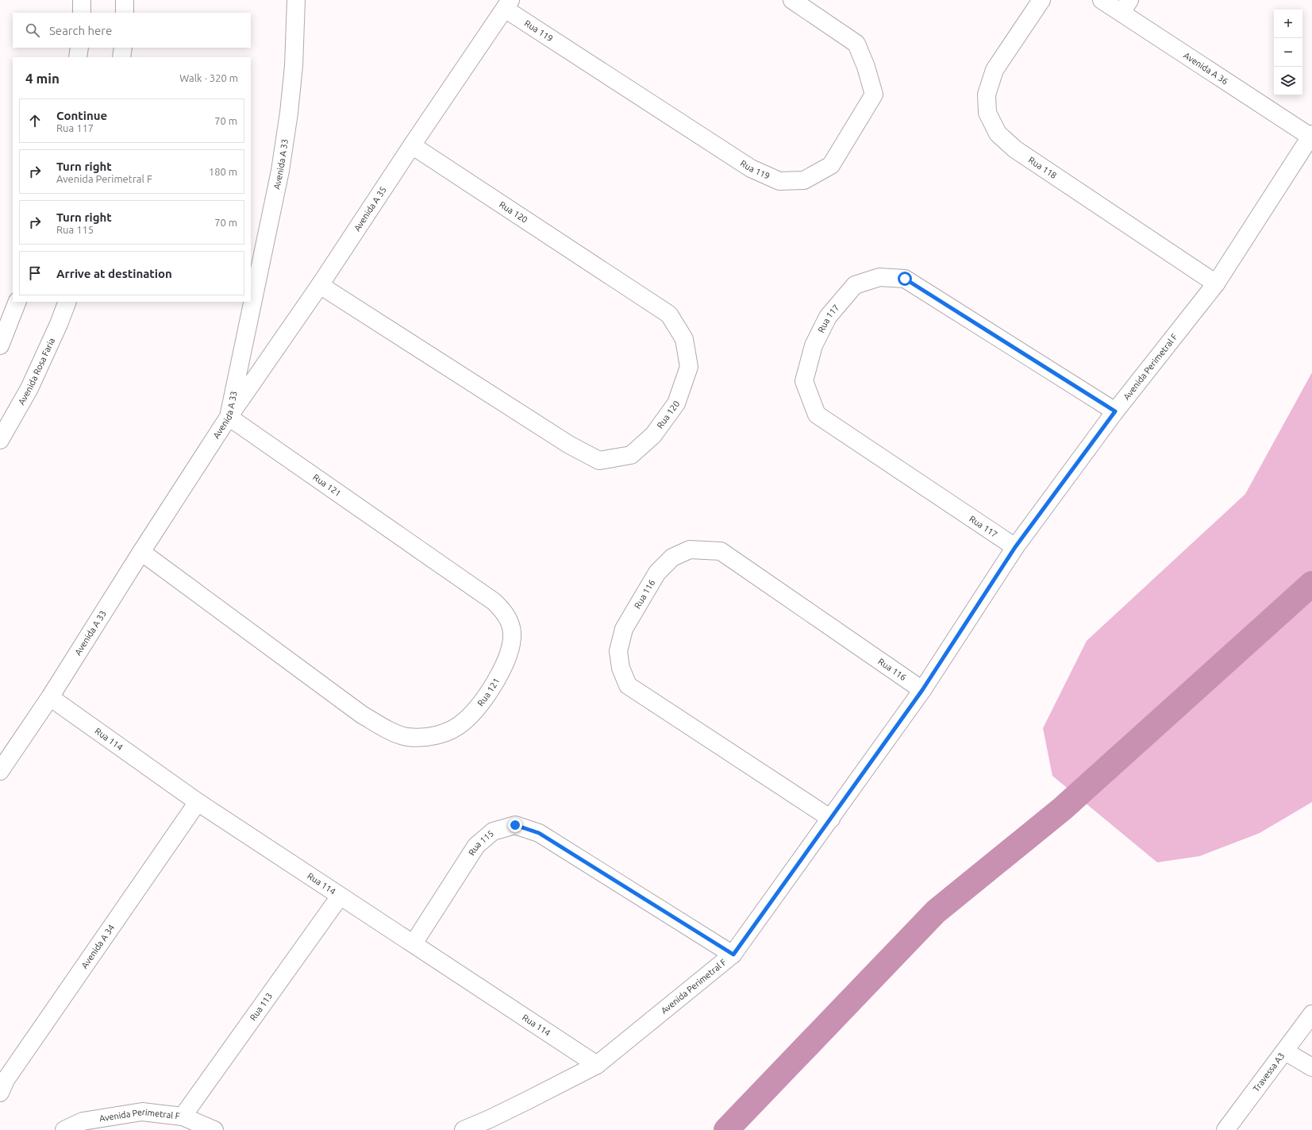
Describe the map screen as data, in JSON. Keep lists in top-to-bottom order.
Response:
{
  "streets": {
    "street": [
      "Rua 119",
      "Avenida A 36",
      "Avenida A 33",
      "Rua 118",
      "Avenida A 35",
      "Rua 120",
      "Rua 117",
      "Avenida Perimetral F",
      "Avenida Rosa Faria",
      "Rua 121",
      "Rua 116",
      "Rua 114",
      "Rua 115",
      "Avenida A 34",
      "Rua 113",
      "Travessa A3"
    ]
  },
  "crossings": [
    ["Rua 119", "Avenida A 35"],
    ["Avenida A 36", "Avenida Perimetral F"],
    ["Avenida A 33", "Avenida A 35"],
    ["Avenida A 33", "Rua 121"],
    ["Avenida A 33", "Rua 114"],
    ["Rua 118", "Avenida Perimetral F"],
    ["Avenida A 35", "Rua 120"],
    ["Avenida A 35", "Rua 121"],
    ["Rua 117", "Avenida Perimetral F"],
    ["Avenida Perimetral F", "Rua 116"],
    ["Avenida Perimetral F", "Rua 114"],
    ["Avenida Perimetral F", "Rua 115"],
    ["Avenida Perimetral F", "Rua 113"],
    ["Rua 114", "Rua 115"],
    ["Rua 114", "Avenida A 34"],
    ["Rua 114", "Rua 113"]
  ],
  "page": {
    "map_buttons": ["+", "−"],
    "search": "Search here",
    "heading": ["4 min", "Walk · 320 m"],
    "list": [
      ["Continue", "Rua 117", "70 m"],
      ["Turn right", "Avenida Perimetral F", "180 m"],
      ["Turn right", "Rua 115", "70 m"],
      "Arrive at destination"
    ]
  }
}
